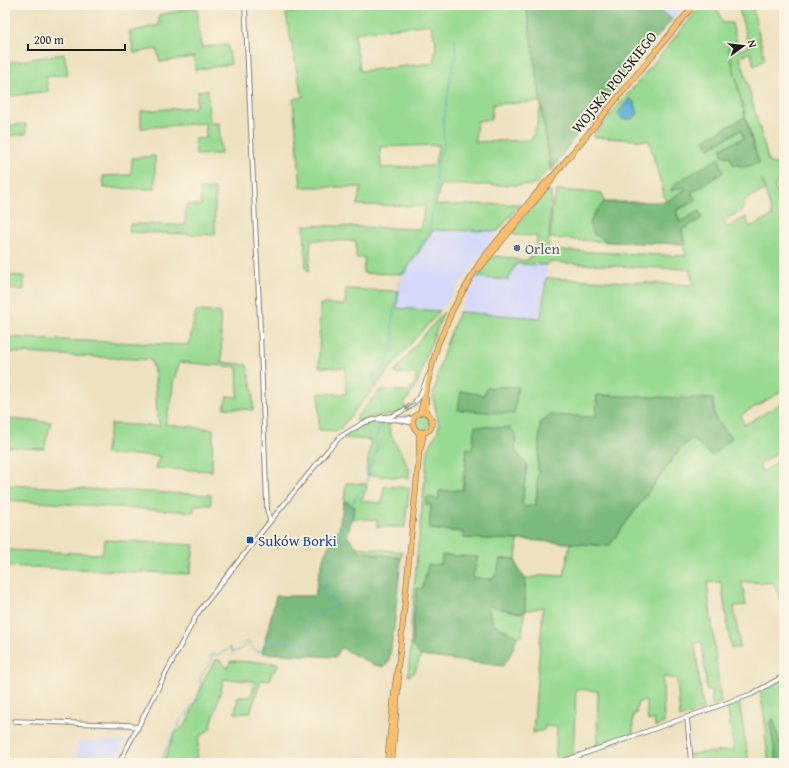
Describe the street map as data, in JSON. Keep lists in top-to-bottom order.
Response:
{
  "streets": {
    "main road": ["WOJSKA POLSKIEGO"]
  },
  "places": {
    "other": ["Orlen"],
    "transit": ["Suków Borki"]
  },
  "scale_bar": "200 m",
  "north": "right"
}
